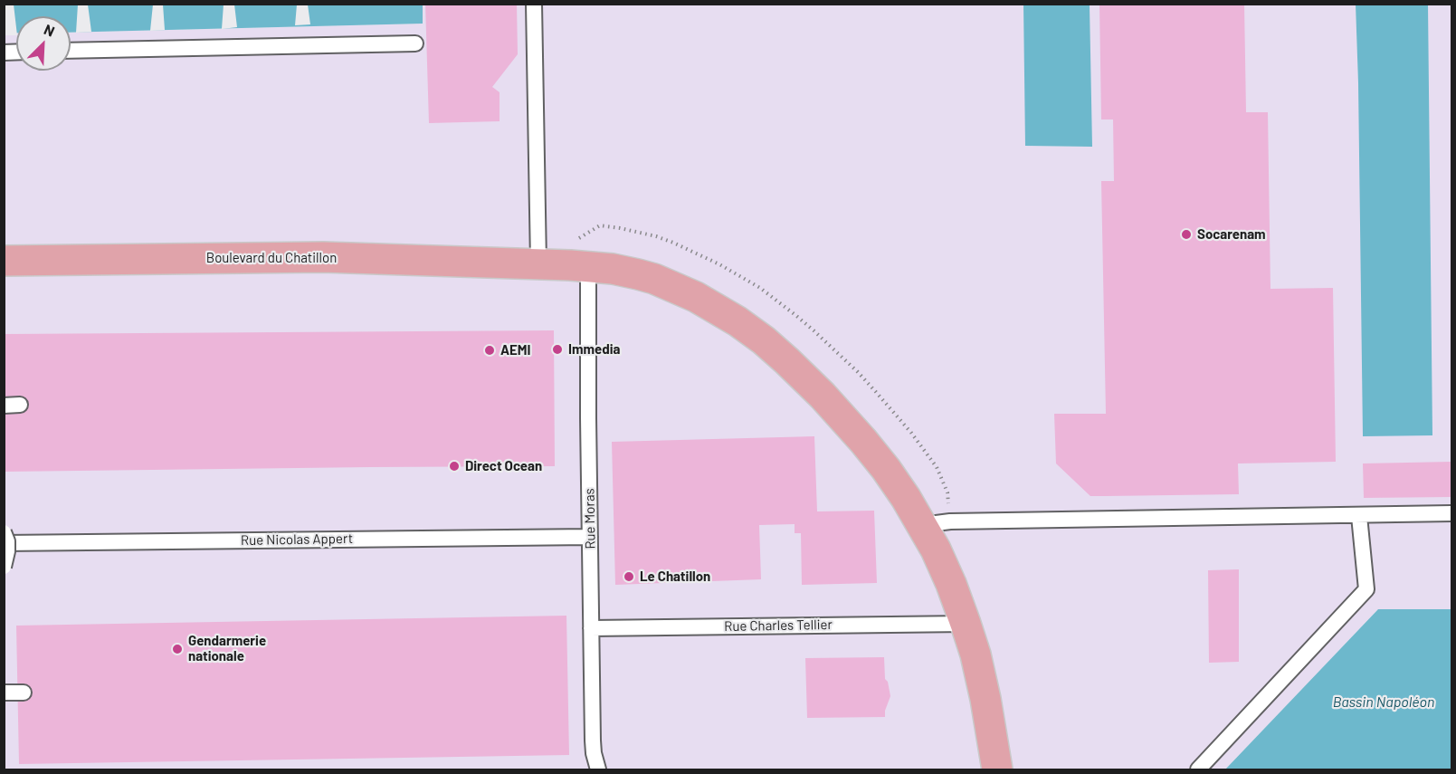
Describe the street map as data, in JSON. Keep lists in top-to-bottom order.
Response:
{
  "streets": {
    "main road": ["Boulevard du Chatillon"],
    "lane": ["Rue Moras", "Rue Nicolas Appert", "Rue Charles Tellier"]
  },
  "crossings": [
    ["Boulevard du Chatillon", "Rue Moras"],
    ["Boulevard du Chatillon", "Rue Charles Tellier"],
    ["Rue Moras", "Rue Nicolas Appert"],
    ["Rue Moras", "Rue Charles Tellier"]
  ],
  "water": ["Bassin Napoléon"],
  "places": [
    "Socarenam",
    "Immedia",
    "AEMI",
    "Direct Ocean",
    "Le Chatillon",
    "Gendarmerie nationale"
  ],
  "north": "top right"
}
